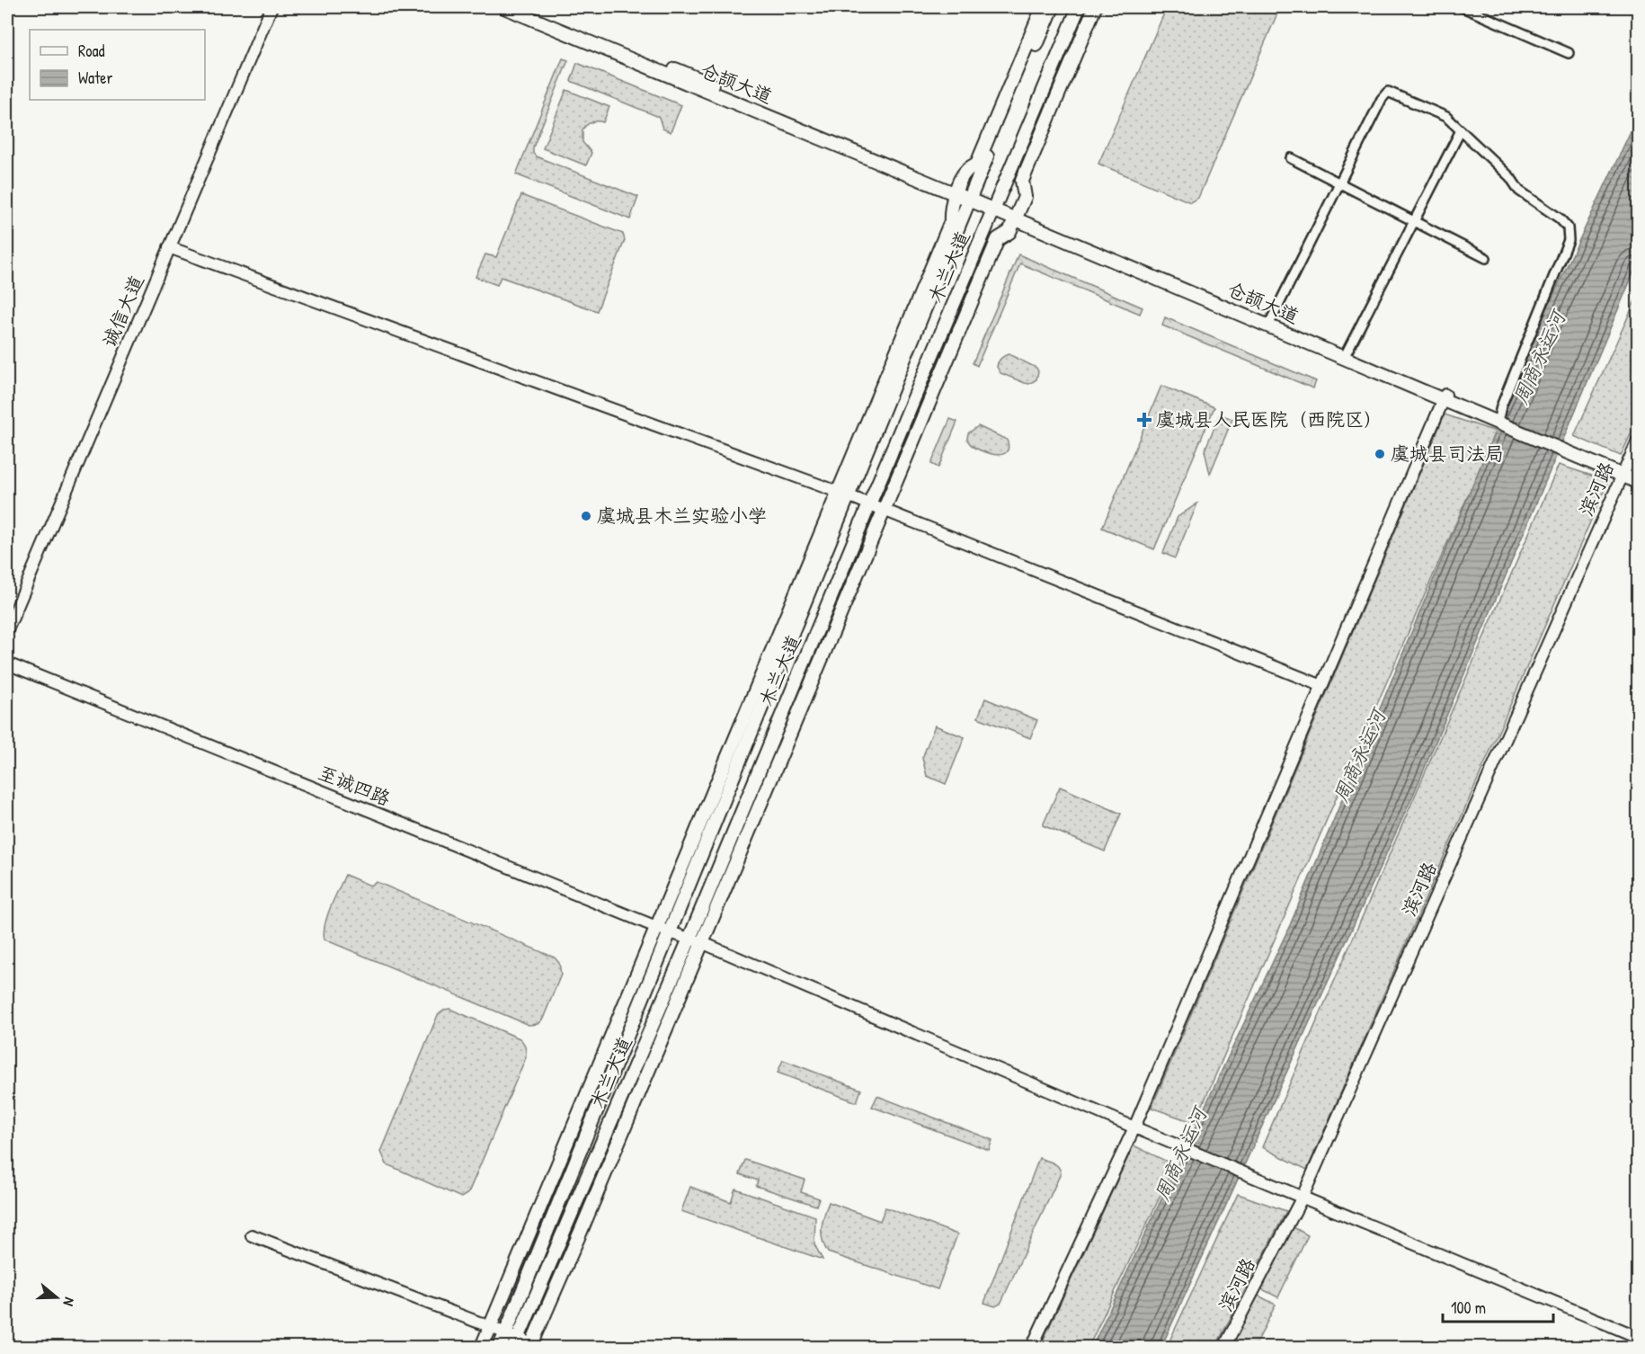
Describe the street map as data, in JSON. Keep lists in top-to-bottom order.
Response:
{
  "streets": {
    "main road": ["仓颉大道", "木兰大道"],
    "street": ["诚信大道", "滨河路", "至诚四路"]
  },
  "crossings": [
    ["仓颉大道", "木兰大道"],
    ["仓颉大道", "滨河路"],
    ["木兰大道", "至诚四路"],
    ["滨河路", "至诚四路"]
  ],
  "water": ["周商永运河"],
  "places": {
    "health": ["虞城县人民医院（西院区）"],
    "other": ["虞城县司法局", "虞城县木兰实验小学"]
  },
  "legend": ["Road", "Water"],
  "scale_bar": "100 m",
  "north": "right"
}
